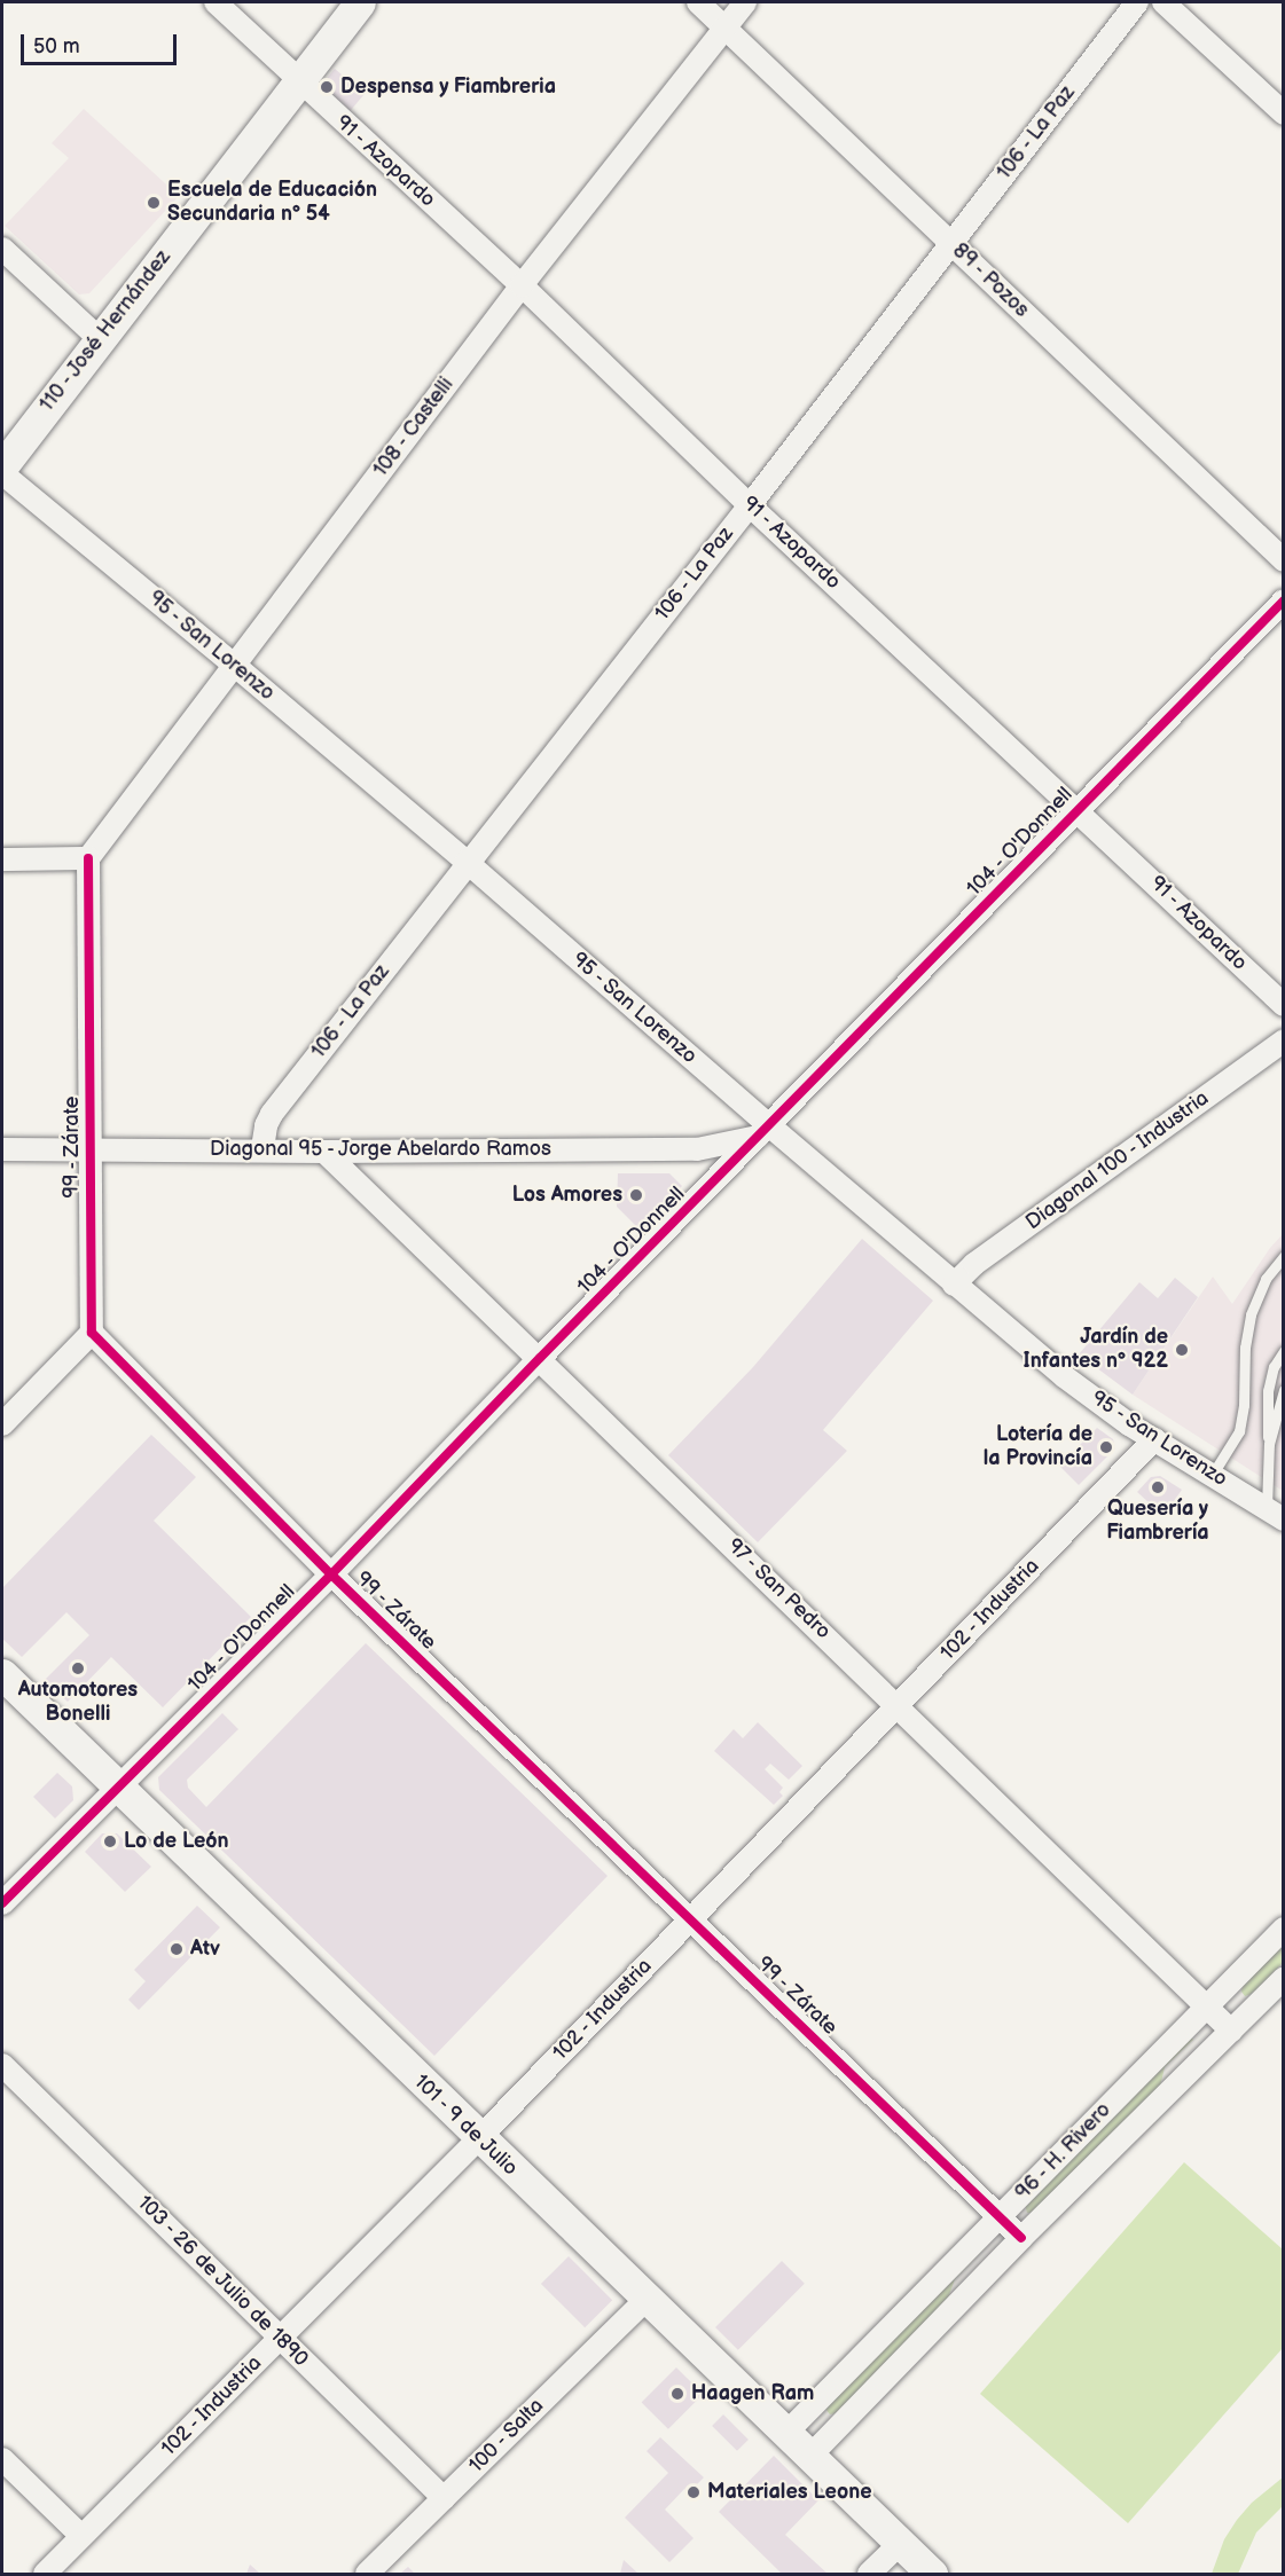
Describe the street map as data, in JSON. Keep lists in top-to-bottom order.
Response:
{
  "streets": {
    "street": [
      "106 - La Paz",
      "91 - Azopardo",
      "89 - Pozos",
      "110 - José Hernández",
      "108 - Castelli",
      "95 - San Lorenzo",
      "104 - O'Donnell",
      "99 - Zárate",
      "Diagonal 95 - Jorge Abelardo Ramos",
      "Diagonal 100 - Industria",
      "97 - San Pedro",
      "102 - Industria",
      "101 - 9 de Julio",
      "96 - H. Rivero",
      "103 - 26 de Julio de 1890",
      "100 - Salta"
    ]
  },
  "crossings": [
    ["106 - La Paz", "91 - Azopardo"],
    ["106 - La Paz", "89 - Pozos"],
    ["106 - La Paz", "95 - San Lorenzo"],
    ["106 - La Paz", "Diagonal 95 - Jorge Abelardo Ramos"],
    ["91 - Azopardo", "110 - José Hernández"],
    ["91 - Azopardo", "108 - Castelli"],
    ["91 - Azopardo", "104 - O'Donnell"],
    ["89 - Pozos", "108 - Castelli"],
    ["108 - Castelli", "95 - San Lorenzo"],
    ["108 - Castelli", "99 - Zárate"],
    ["95 - San Lorenzo", "104 - O'Donnell"],
    ["95 - San Lorenzo", "Diagonal 95 - Jorge Abelardo Ramos"],
    ["95 - San Lorenzo", "Diagonal 100 - Industria"],
    ["95 - San Lorenzo", "102 - Industria"],
    ["104 - O'Donnell", "99 - Zárate"],
    ["104 - O'Donnell", "Diagonal 95 - Jorge Abelardo Ramos"],
    ["104 - O'Donnell", "97 - San Pedro"],
    ["104 - O'Donnell", "101 - 9 de Julio"],
    ["99 - Zárate", "Diagonal 95 - Jorge Abelardo Ramos"],
    ["99 - Zárate", "102 - Industria"],
    ["99 - Zárate", "96 - H. Rivero"],
    ["Diagonal 95 - Jorge Abelardo Ramos", "97 - San Pedro"],
    ["97 - San Pedro", "102 - Industria"],
    ["97 - San Pedro", "96 - H. Rivero"],
    ["102 - Industria", "101 - 9 de Julio"],
    ["102 - Industria", "103 - 26 de Julio de 1890"],
    ["101 - 9 de Julio", "96 - H. Rivero"],
    ["101 - 9 de Julio", "100 - Salta"],
    ["103 - 26 de Julio de 1890", "100 - Salta"]
  ],
  "places": [
    "Despensa y Fiambreria",
    "Escuela de Educación Secundaria nº 54",
    "Los Amores",
    "Jardín de Infantes nº 922",
    "Lotería de la Provincía",
    "Quesería y Fiambrería",
    "Automotores Bonelli",
    "Lo de León",
    "Atv",
    "Haagen Ram",
    "Materiales Leone"
  ],
  "scale_bar": "50 m"
}
